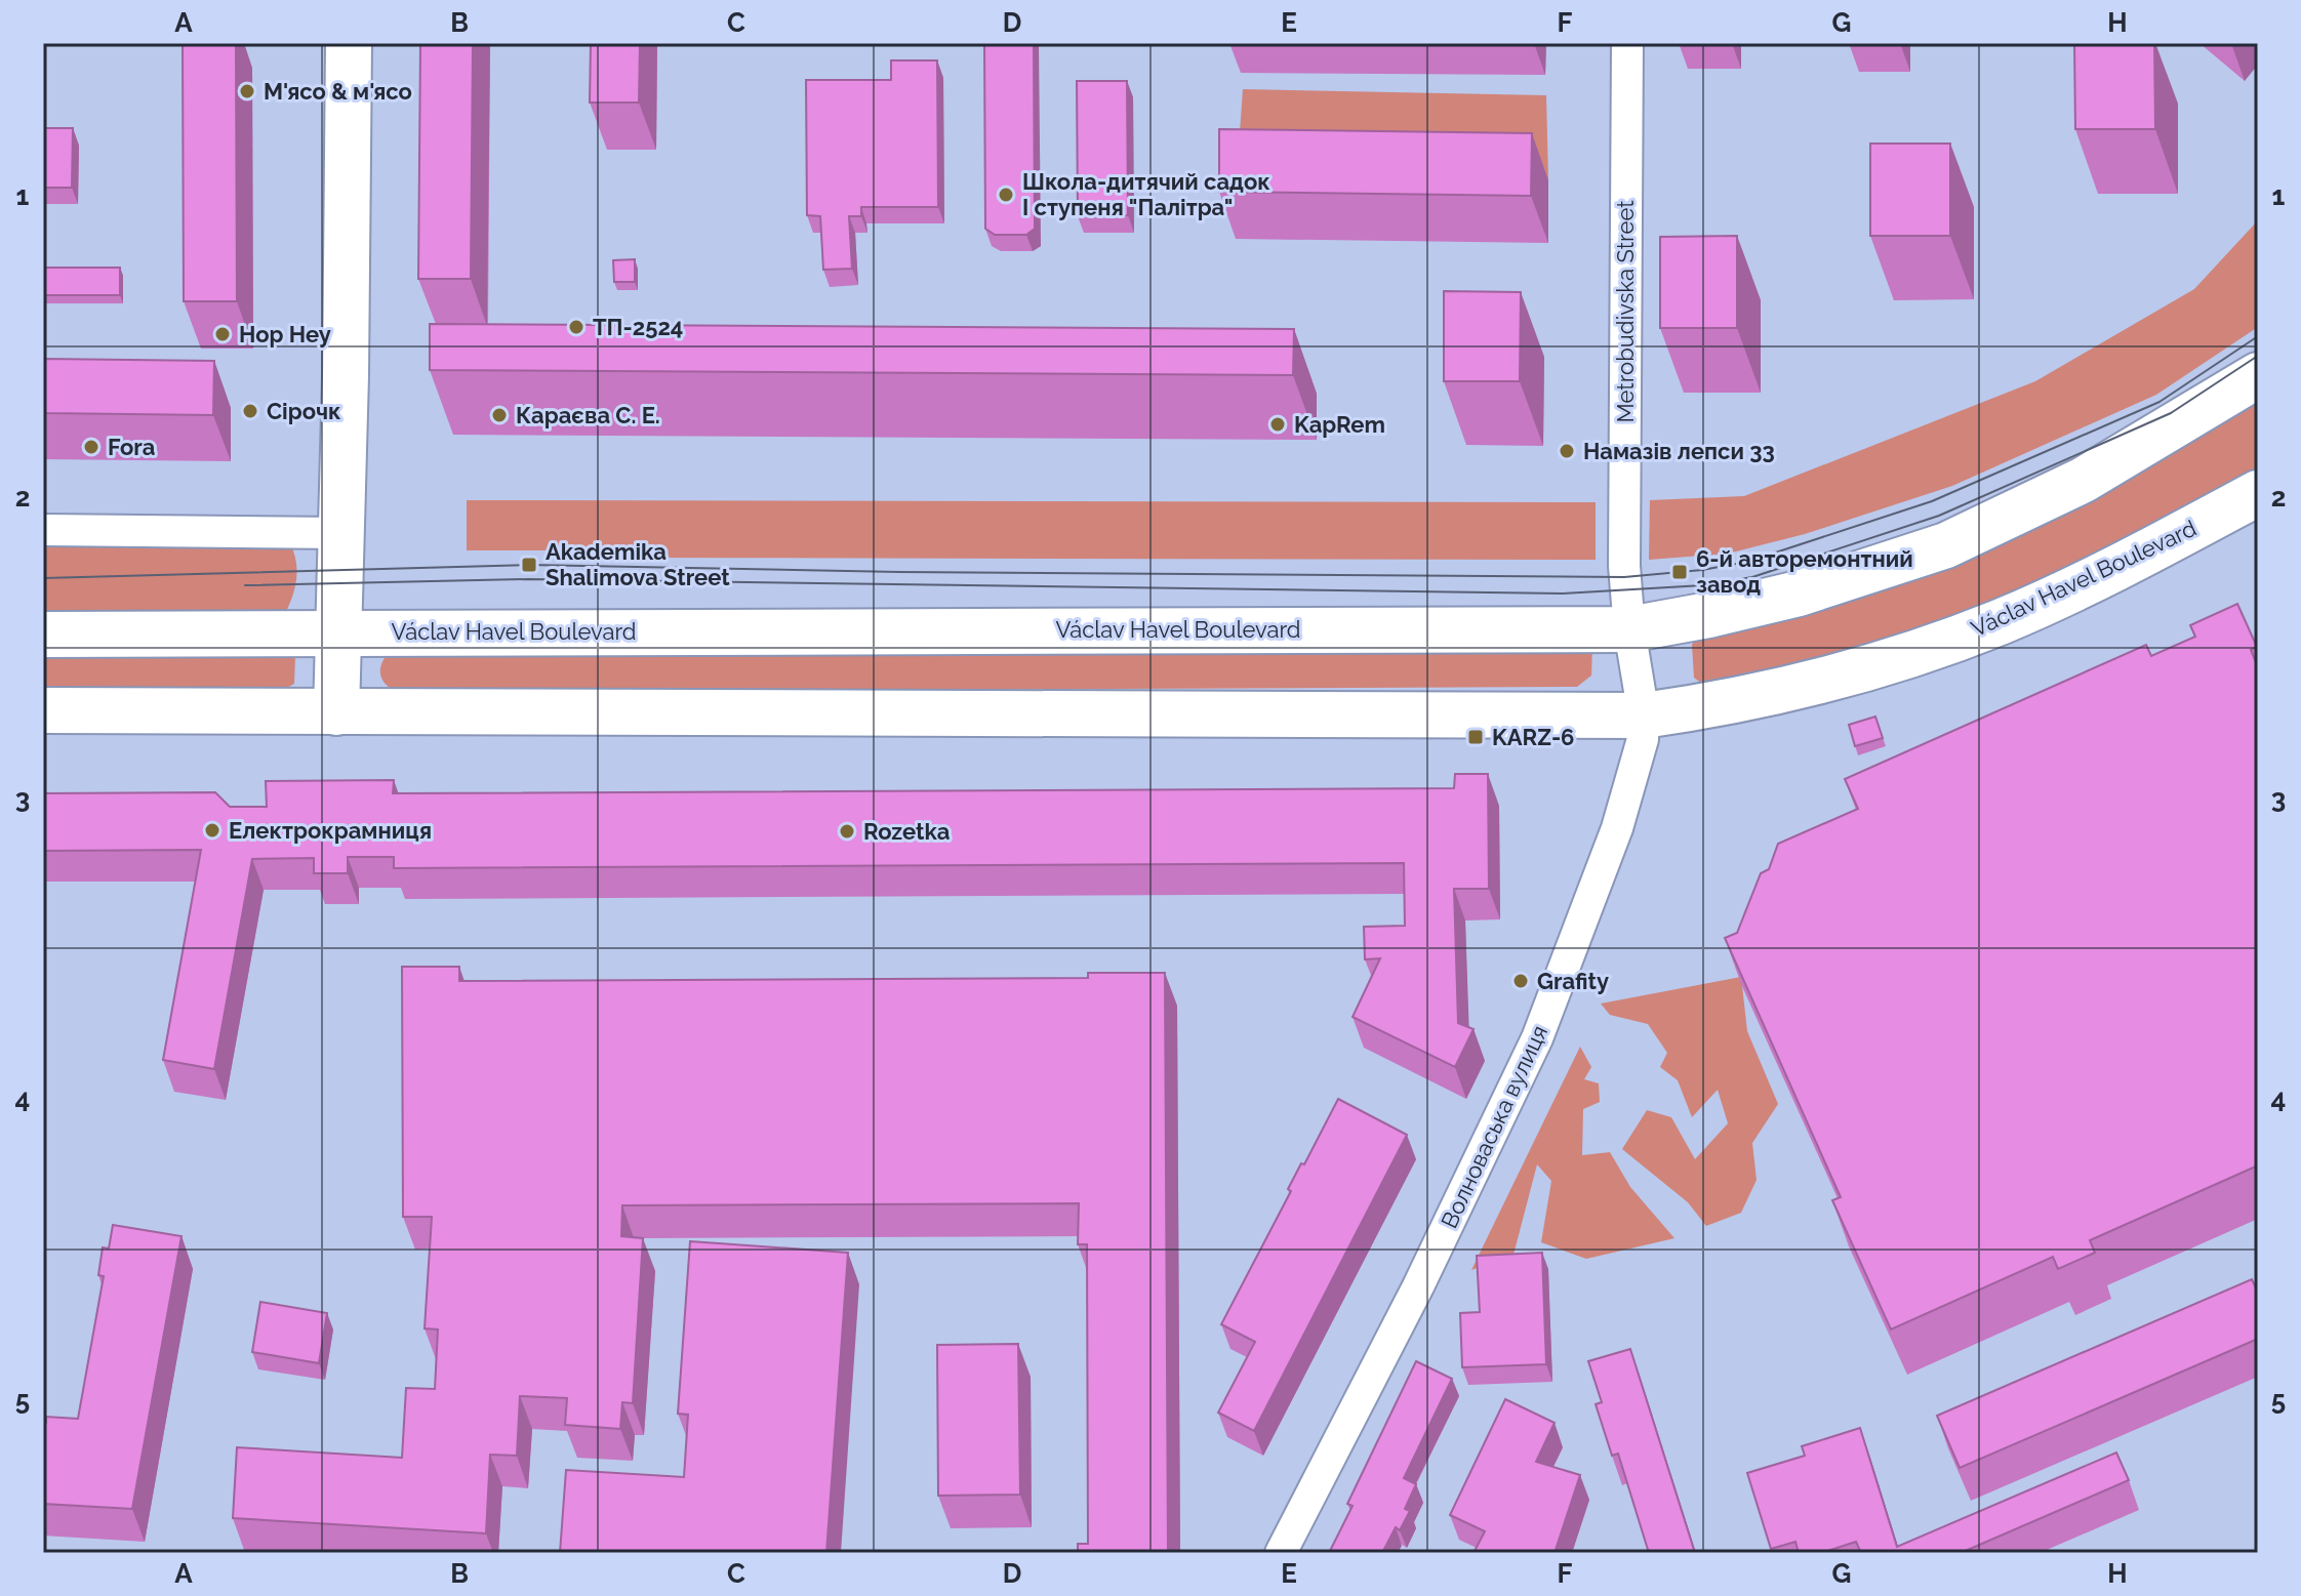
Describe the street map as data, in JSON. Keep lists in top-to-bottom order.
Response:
{
  "streets": {
    "main road": ["Václav Havel Boulevard"],
    "street": ["Metrobudivska Street", "Волноваська вулиця"]
  },
  "crossings": [
    ["Metrobudivska Street", "Václav Havel Boulevard"],
    ["Metrobudivska Street", "Волноваська вулиця"],
    ["Václav Havel Boulevard", "Волноваська вулиця"]
  ],
  "places": {
    "other": [
      "М'ясо & м'ясо",
      "Школа-дитячий садок І ступеня \"Палітра\"",
      "ТП-2524",
      "Hop Hey",
      "Сірочк",
      "Караєва С. Е.",
      "KapRem",
      "Fora",
      "Намазів лепси 33",
      "Електрокрамниця",
      "Rozetka",
      "Grafity"
    ],
    "transit": ["Akademika Shalimova Street", "6-й авторемонтний завод", "KARZ-6"]
  },
  "grid": {
    "columns": [
      "A",
      "B",
      "C",
      "D",
      "E",
      "F",
      "G",
      "H"
    ],
    "rows": [
      "1",
      "2",
      "3",
      "4",
      "5"
    ]
  }
}
